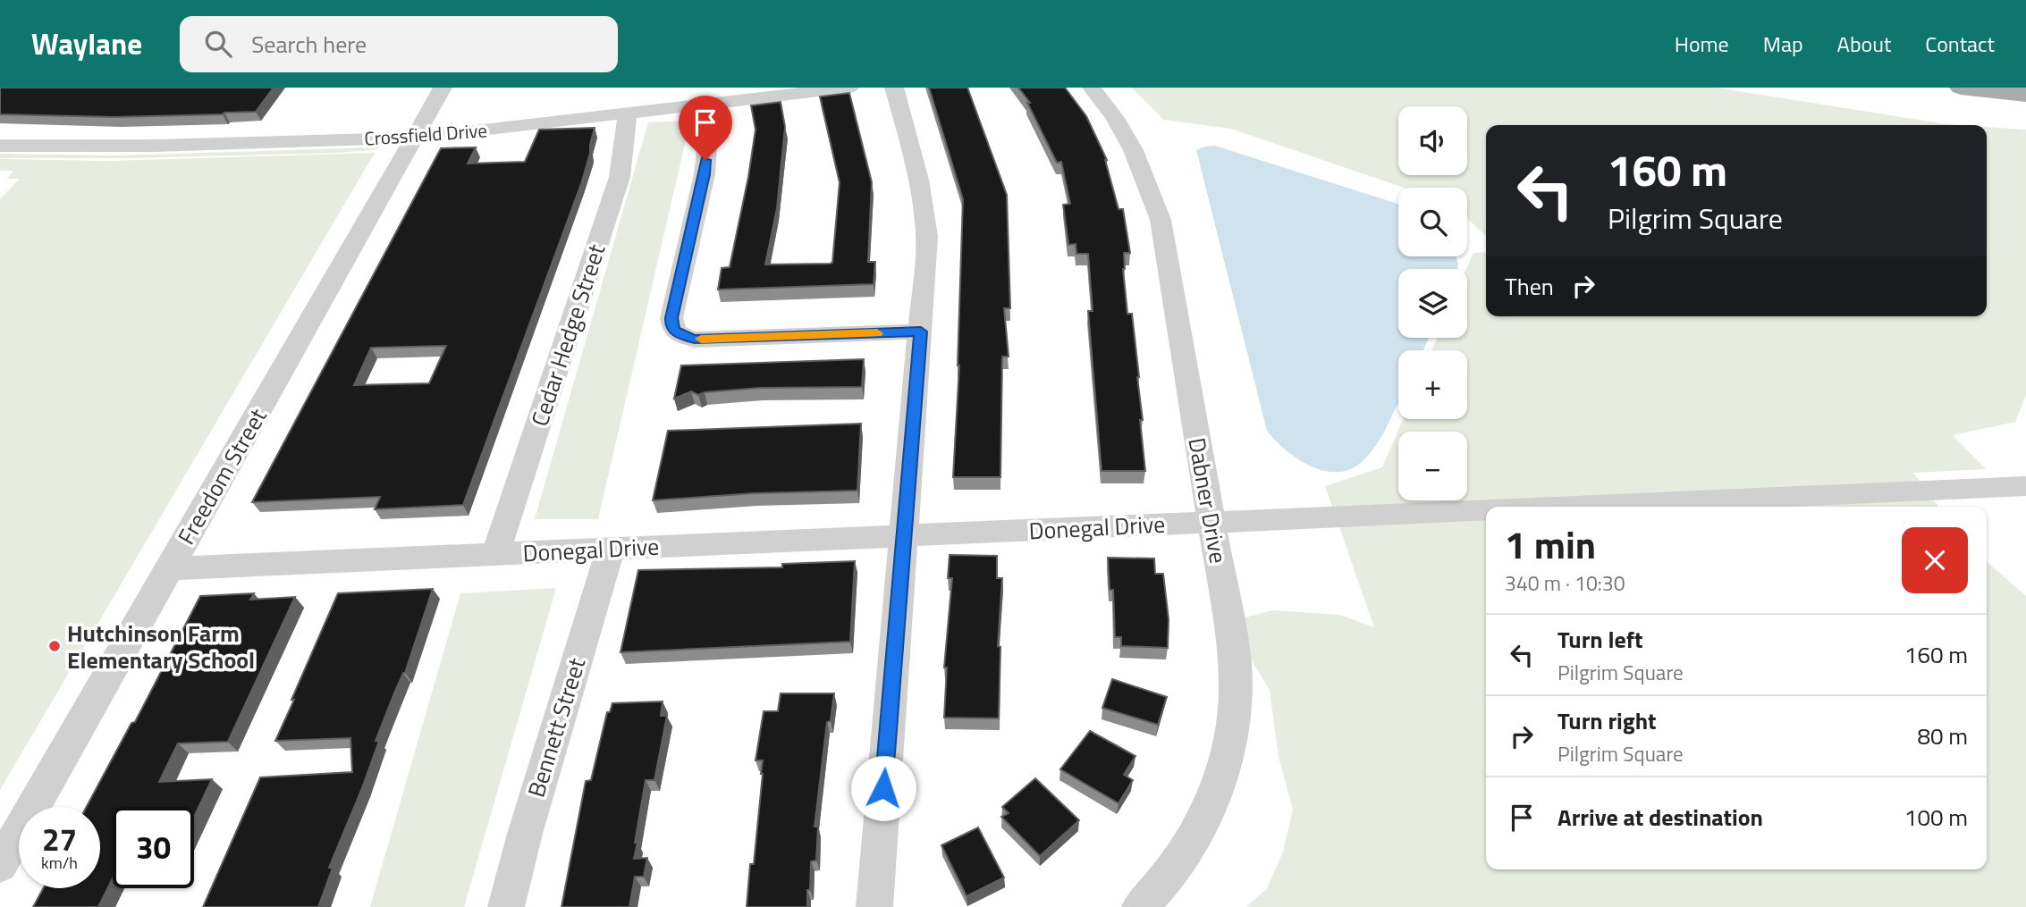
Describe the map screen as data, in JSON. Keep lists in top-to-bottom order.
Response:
{
  "streets": {
    "street": [
      "Crossfield Drive",
      "Cedar Hedge Street",
      "Freedom Street",
      "Dabner Drive",
      "Donegal Drive",
      "Bennett Street"
    ]
  },
  "crossings": [
    ["Crossfield Drive", "Cedar Hedge Street"],
    ["Crossfield Drive", "Freedom Street"],
    ["Cedar Hedge Street", "Donegal Drive"],
    ["Freedom Street", "Donegal Drive"],
    ["Dabner Drive", "Donegal Drive"],
    ["Donegal Drive", "Bennett Street"]
  ],
  "places": ["Hutchinson Farm Elementary School"],
  "page": {
    "header": "Waylane",
    "search": "Search here",
    "nav": [
      "Home",
      "Map",
      "About",
      "Contact"
    ],
    "map_buttons": ["+", "−"],
    "turn": ["160 m", "Pilgrim Square"],
    "then": "Then",
    "heading": ["1 min", "340 m · 10:30"],
    "list": [
      {
        "name": "Turn left",
        "note": "Pilgrim Square",
        "value": "160 m"
      },
      {
        "name": "Turn right",
        "note": "Pilgrim Square",
        "value": "80 m"
      },
      {
        "name": "Arrive at destination",
        "value": "100 m"
      }
    ],
    "speed": "27 km/h",
    "limit": "30"
  }
}
